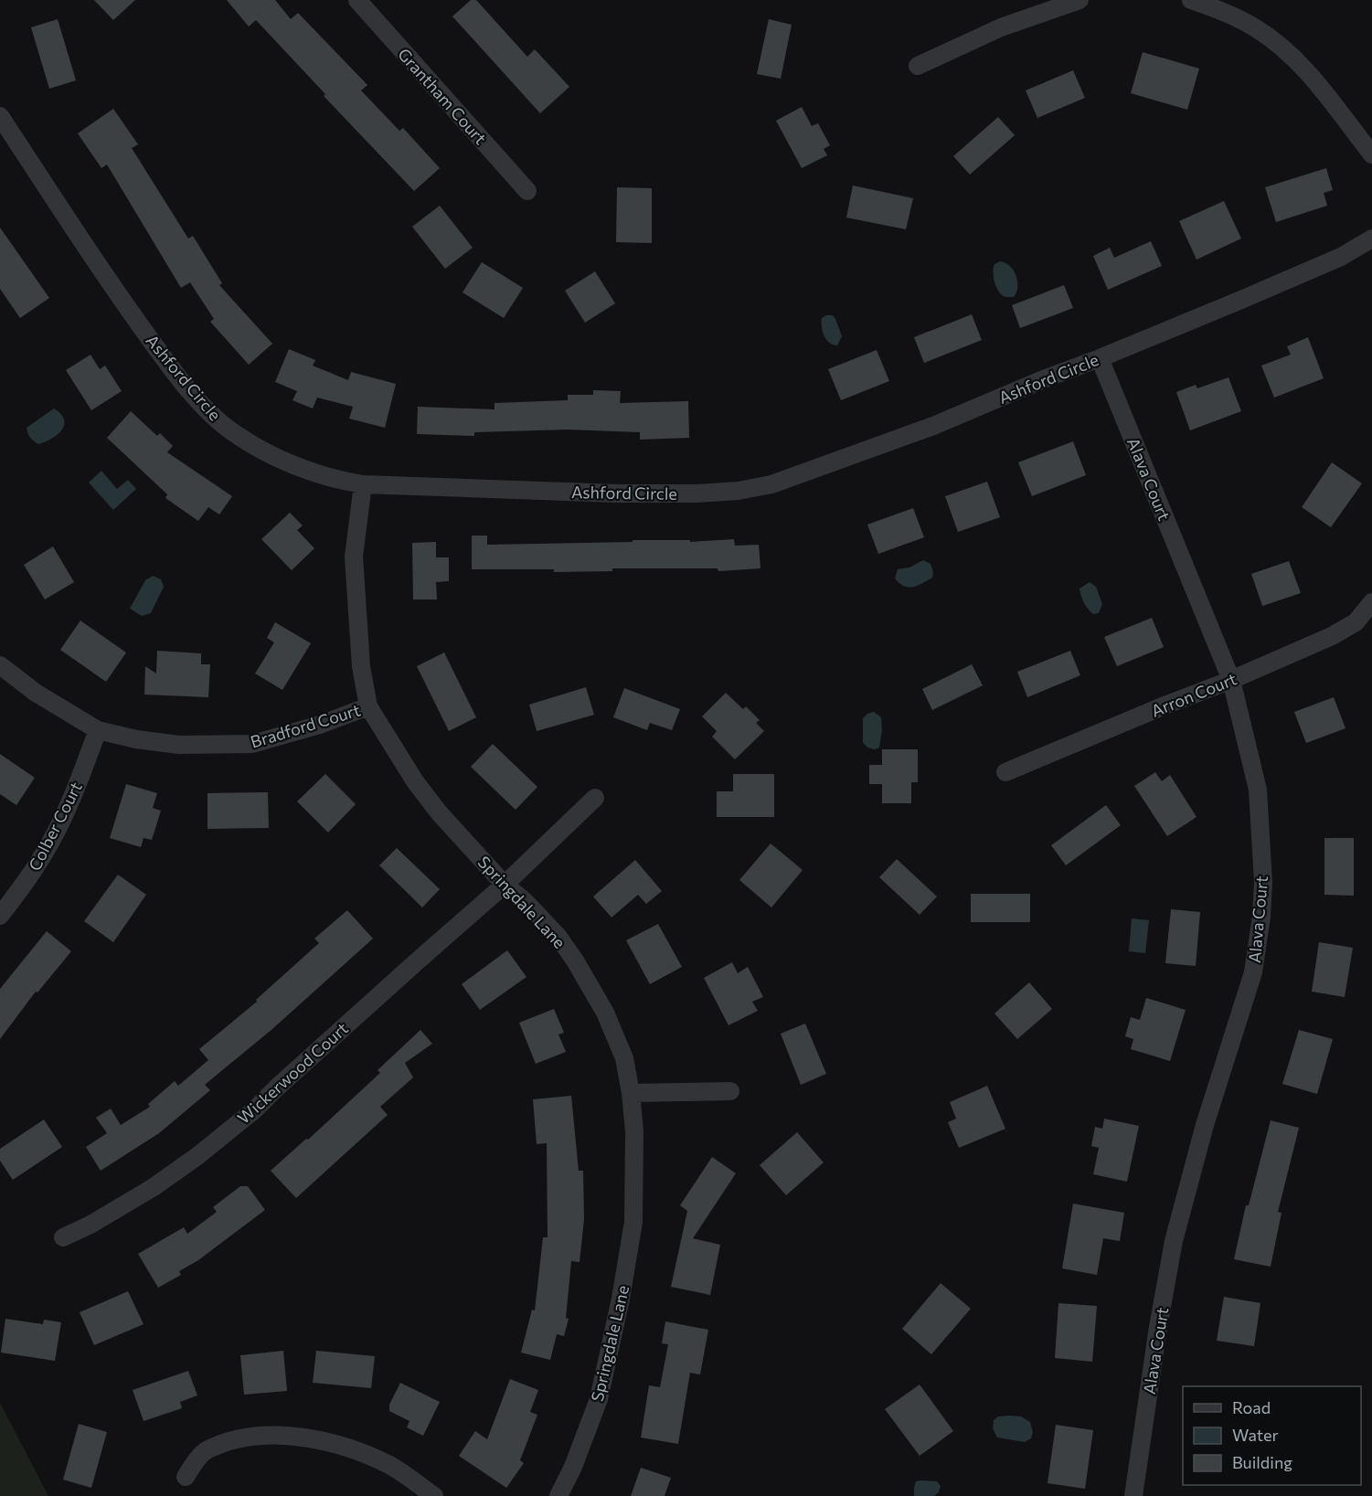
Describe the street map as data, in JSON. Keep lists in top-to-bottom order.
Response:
{
  "streets": {
    "street": [
      "Grantham Court",
      "Ashford Circle",
      "Alava Court",
      "Arron Court",
      "Bradford Court",
      "Colber Court",
      "Springdale Lane",
      "Wickerwood Court"
    ]
  },
  "crossings": [
    ["Ashford Circle", "Alava Court"],
    ["Ashford Circle", "Springdale Lane"],
    ["Alava Court", "Arron Court"],
    ["Bradford Court", "Colber Court"],
    ["Bradford Court", "Springdale Lane"],
    ["Springdale Lane", "Wickerwood Court"]
  ],
  "legend": ["Road", "Water", "Building"]
}
